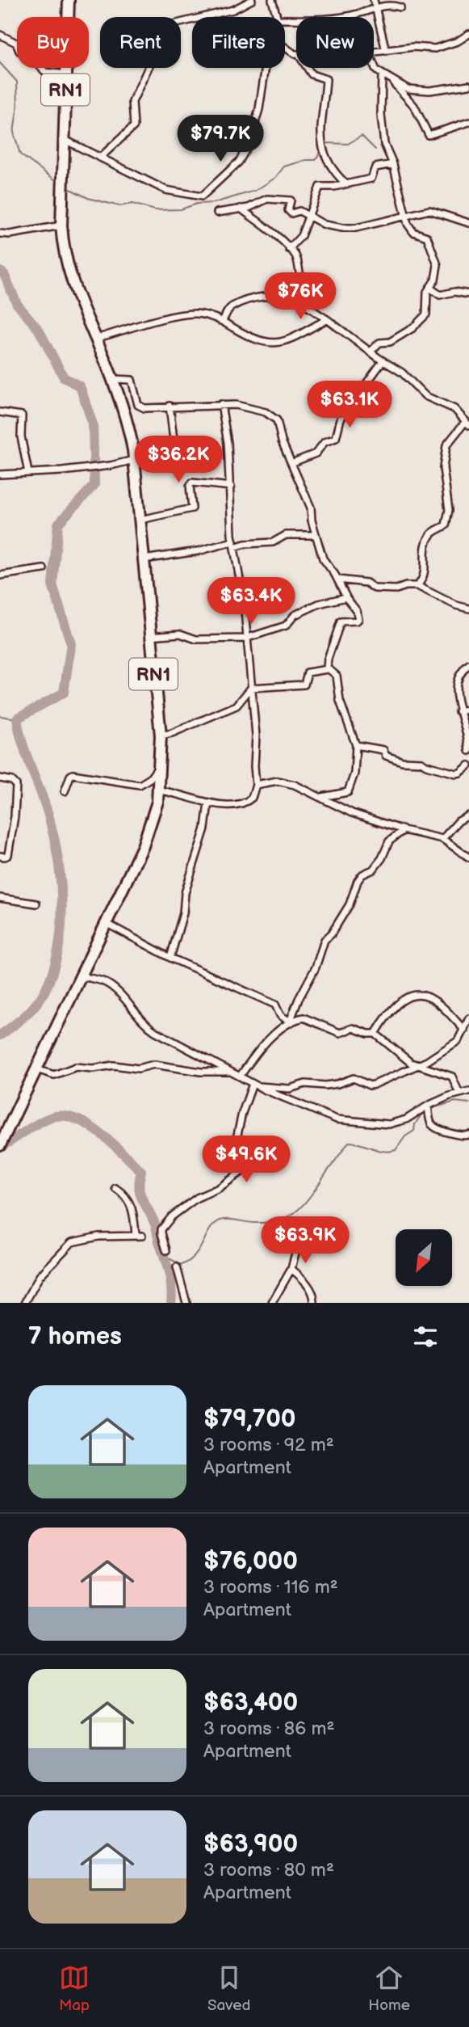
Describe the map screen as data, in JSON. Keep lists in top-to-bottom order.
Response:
{
  "streets": {
    "highway": ["RN1"]
  },
  "north": "bottom left",
  "page": {
    "chip": [
      "Buy",
      "Rent",
      "Filters",
      "New"
    ],
    "price": [
      "$79.7K",
      "$76K",
      "$63.1K",
      "$36.2K",
      "$63.4K",
      "$49.6K",
      "$63.9K"
    ],
    "heading": "7 homes",
    "list": [
      {
        "name": "$79,700",
        "note": "3 rooms · 92 m² · Apartment"
      },
      {
        "name": "$76,000",
        "note": "3 rooms · 116 m² · Apartment"
      },
      {
        "name": "$63,400",
        "note": "3 rooms · 86 m² · Apartment"
      },
      {
        "name": "$63,900",
        "note": "3 rooms · 80 m² · Apartment"
      }
    ],
    "tabs": ["Map", "Saved", "Home"]
  }
}
